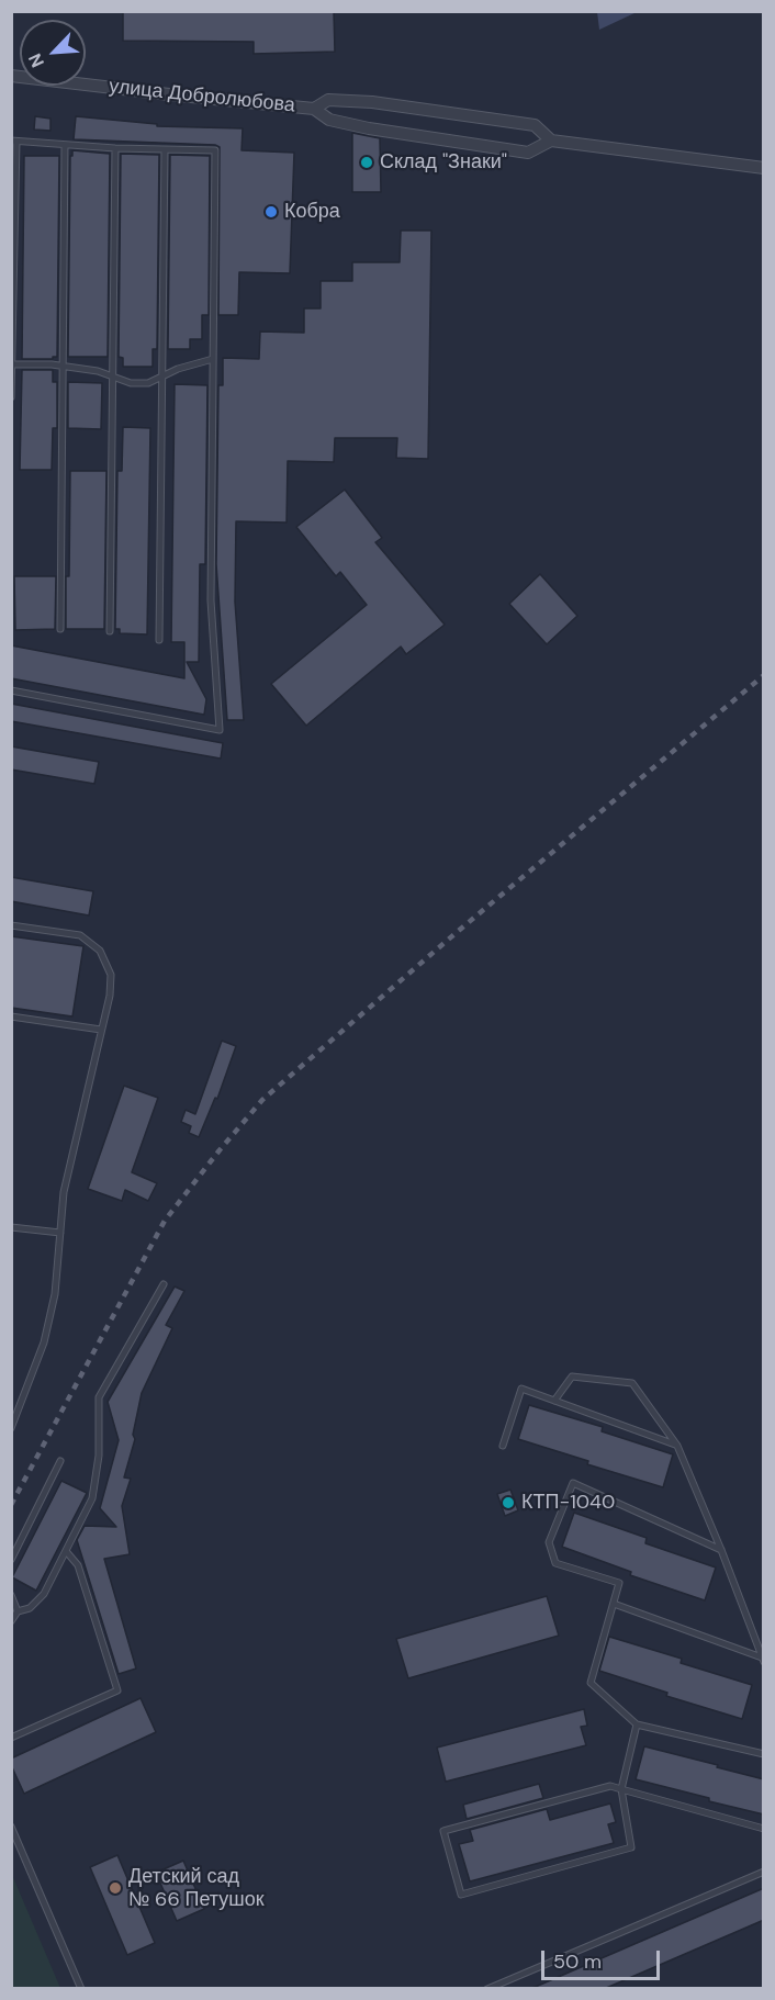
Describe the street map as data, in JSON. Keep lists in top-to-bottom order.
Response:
{
  "streets": {
    "street": ["улица Добролюбова"]
  },
  "places": [
    "Склад \"Знаки\"",
    "Кобра",
    "КТП-1040",
    "Детский сад № 66 Петушок"
  ],
  "scale_bar": "50 m",
  "north": "bottom left"
}
